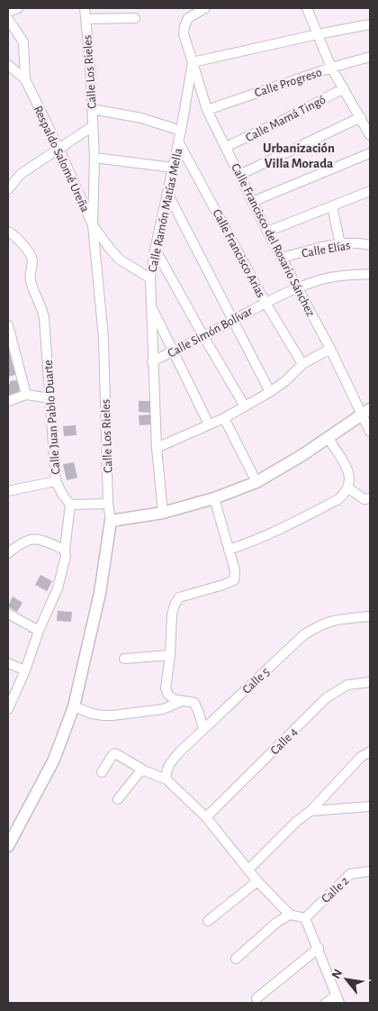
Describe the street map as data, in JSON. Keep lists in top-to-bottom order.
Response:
{
  "streets": {
    "street": [
      "Calle Los Rieles",
      "Calle Progreso",
      "Calle Mamá Tingó",
      "Respaldo Salomé Ureña",
      "Calle Ramón Matías Mella",
      "Calle Francisco del Rosario Sánchez",
      "Calle Elías",
      "Calle Francisco Arias",
      "Calle Simón Bolívar",
      "Calle Juan Pablo Duarte",
      "Calle 5",
      "Calle 4",
      "Calle 2"
    ]
  },
  "crossings": [
    ["Calle Los Rieles", "Respaldo Salomé Ureña"],
    ["Calle Progreso", "Calle Francisco del Rosario Sánchez"],
    ["Calle Mamá Tingó", "Calle Francisco del Rosario Sánchez"],
    ["Respaldo Salomé Ureña", "Calle Ramón Matías Mella"],
    ["Calle Ramón Matías Mella", "Calle Francisco del Rosario Sánchez"],
    ["Calle Ramón Matías Mella", "Calle Francisco Arias"],
    ["Calle Ramón Matías Mella", "Calle Simón Bolívar"],
    ["Calle Francisco del Rosario Sánchez", "Calle Elías"],
    ["Calle Francisco del Rosario Sánchez", "Calle Simón Bolívar"],
    ["Calle Francisco Arias", "Calle Simón Bolívar"]
  ],
  "districts": ["Urbanización Villa Morada"],
  "north": "top left"
}
